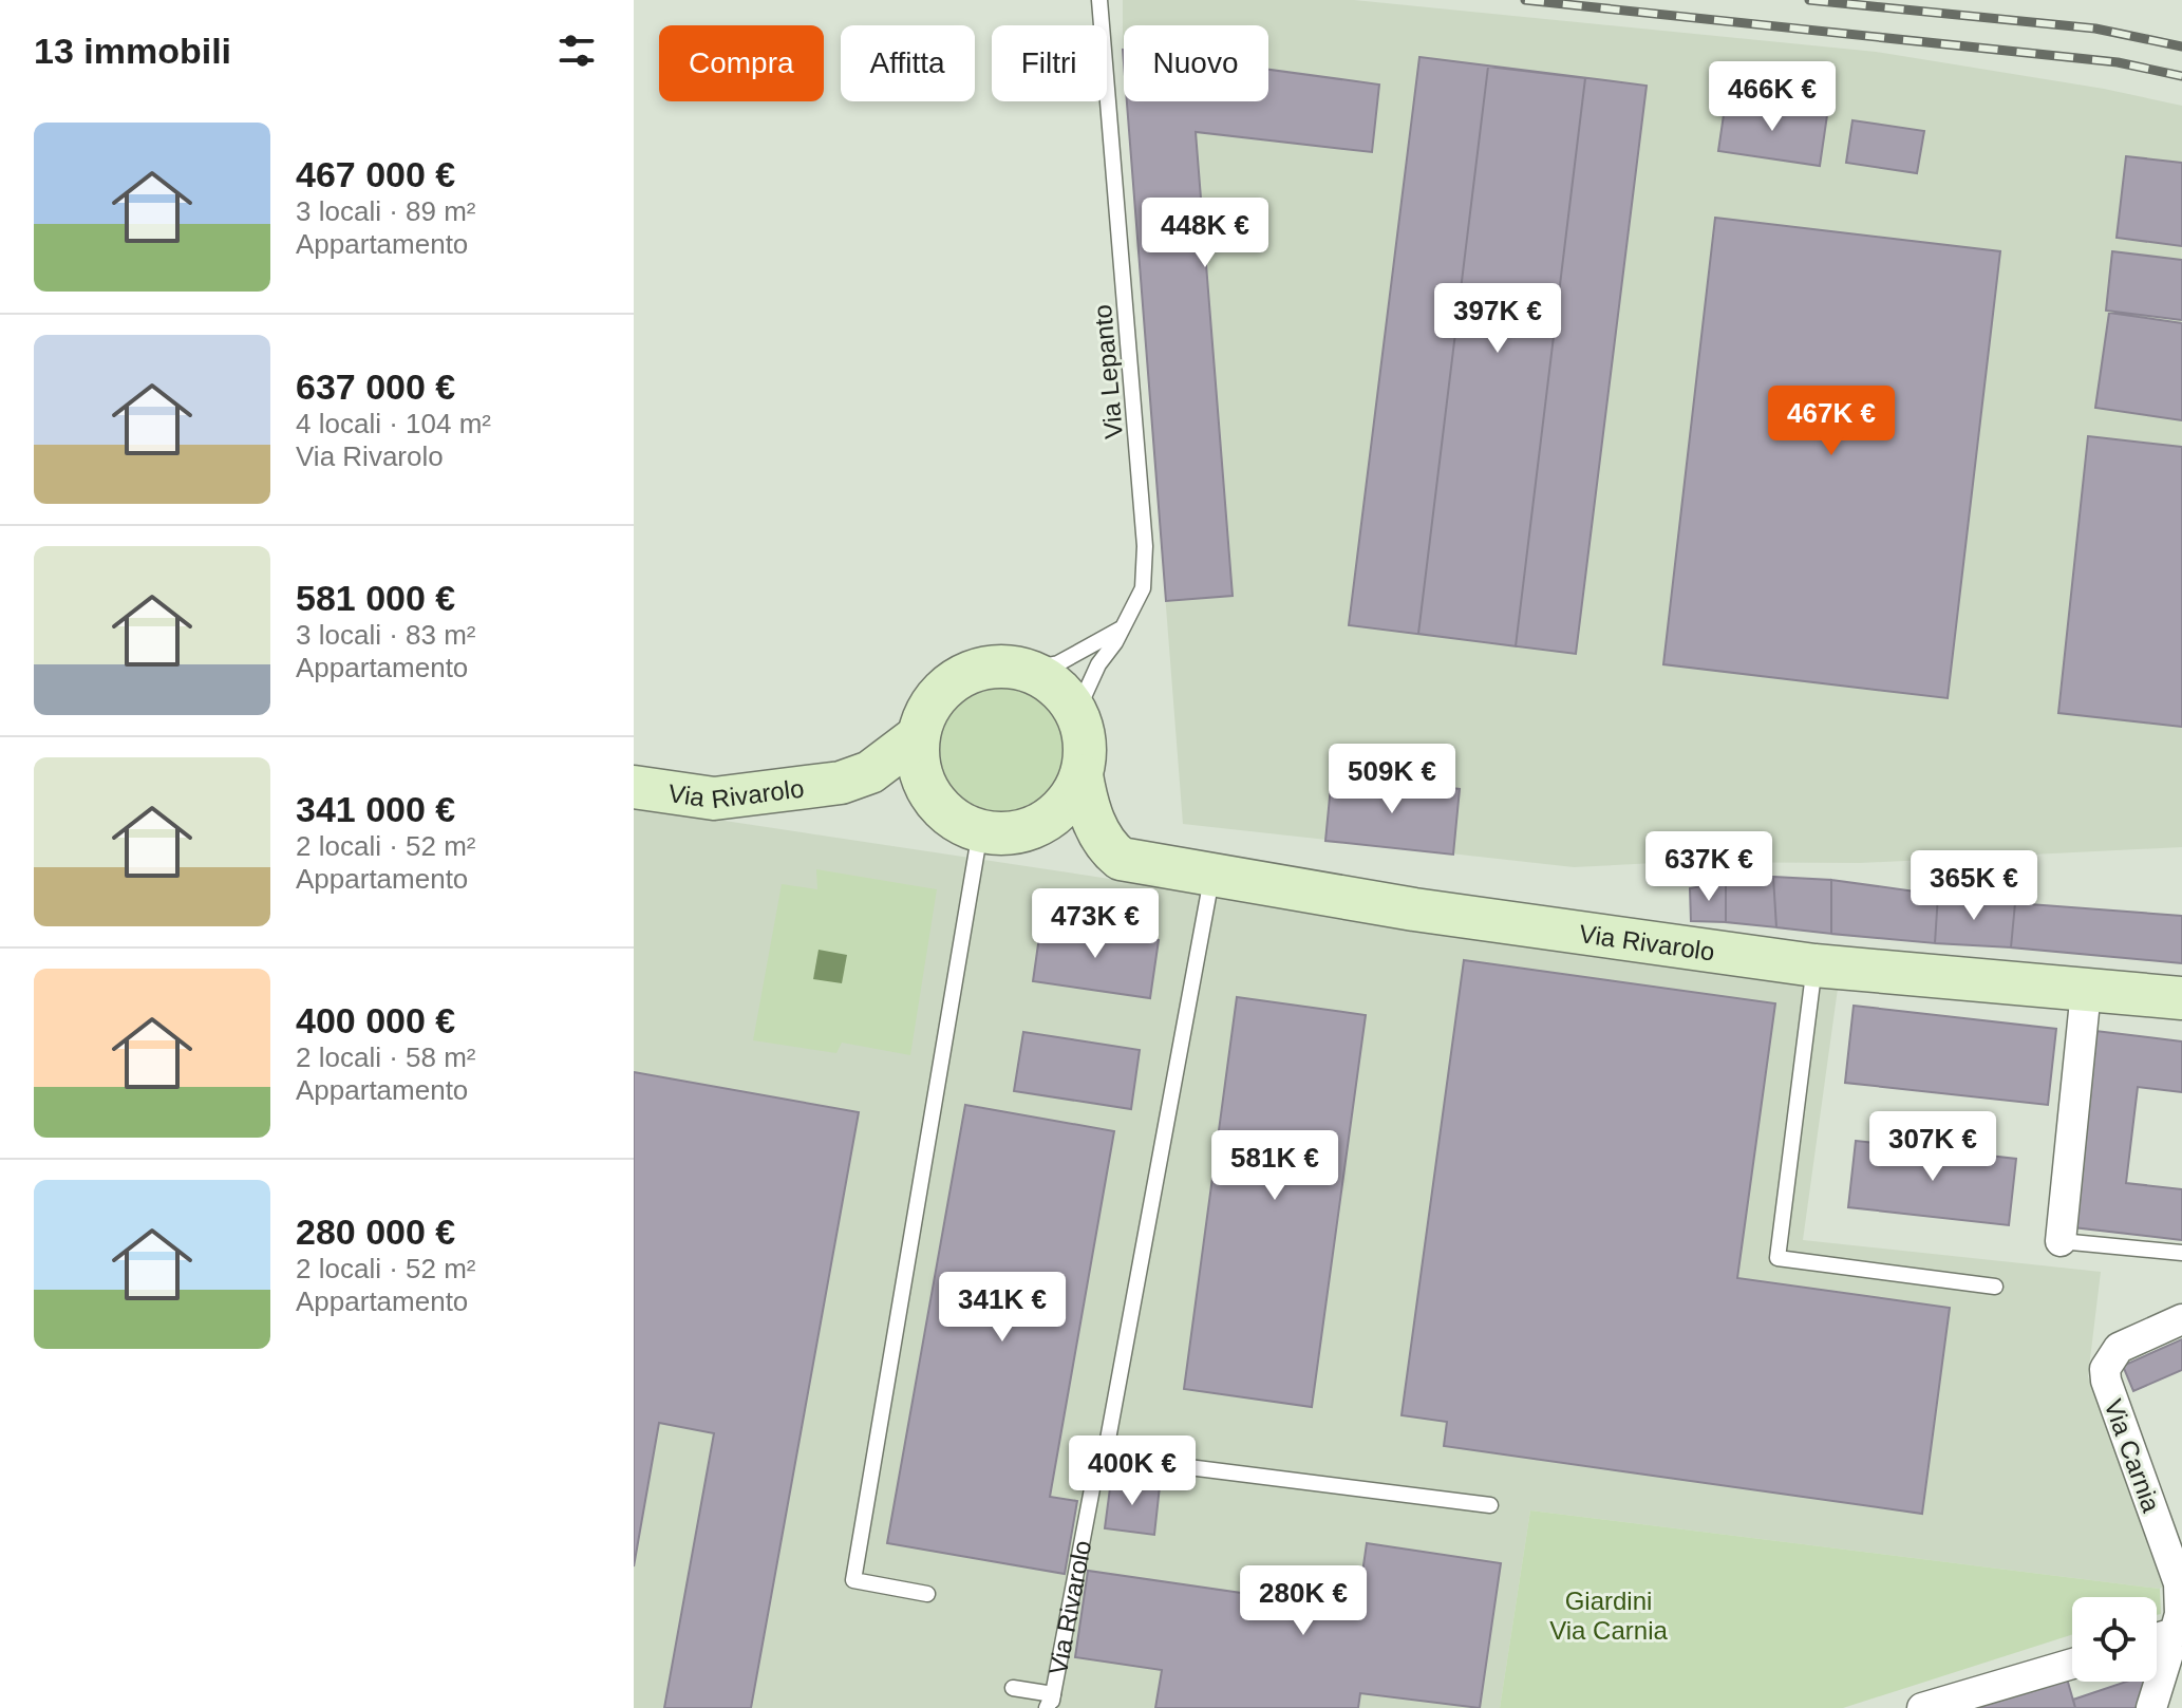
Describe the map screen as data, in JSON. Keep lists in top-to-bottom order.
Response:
{
  "streets": {
    "main road": ["Via Rivarolo"],
    "street": ["Via Carnia"],
    "lane": ["Via Lepanto"]
  },
  "parks": ["Giardini Via Carnia"],
  "page": {
    "heading": "13 immobili",
    "chip": [
      "Compra",
      "Affitta",
      "Filtri",
      "Nuovo"
    ],
    "price": [
      "466K €",
      "448K €",
      "397K €",
      "467K €",
      "509K €",
      "637K €",
      "365K €",
      "473K €",
      "307K €",
      "581K €",
      "341K €",
      "400K €",
      "280K €"
    ],
    "list": [
      {
        "name": "467 000 €",
        "note": "3 locali · 89 m² · Appartamento"
      },
      {
        "name": "637 000 €",
        "note": "4 locali · 104 m² · Via Rivarolo"
      },
      {
        "name": "581 000 €",
        "note": "3 locali · 83 m² · Appartamento"
      },
      {
        "name": "341 000 €",
        "note": "2 locali · 52 m² · Appartamento"
      },
      {
        "name": "400 000 €",
        "note": "2 locali · 58 m² · Appartamento"
      },
      {
        "name": "280 000 €",
        "note": "2 locali · 52 m² · Appartamento"
      }
    ]
  }
}
